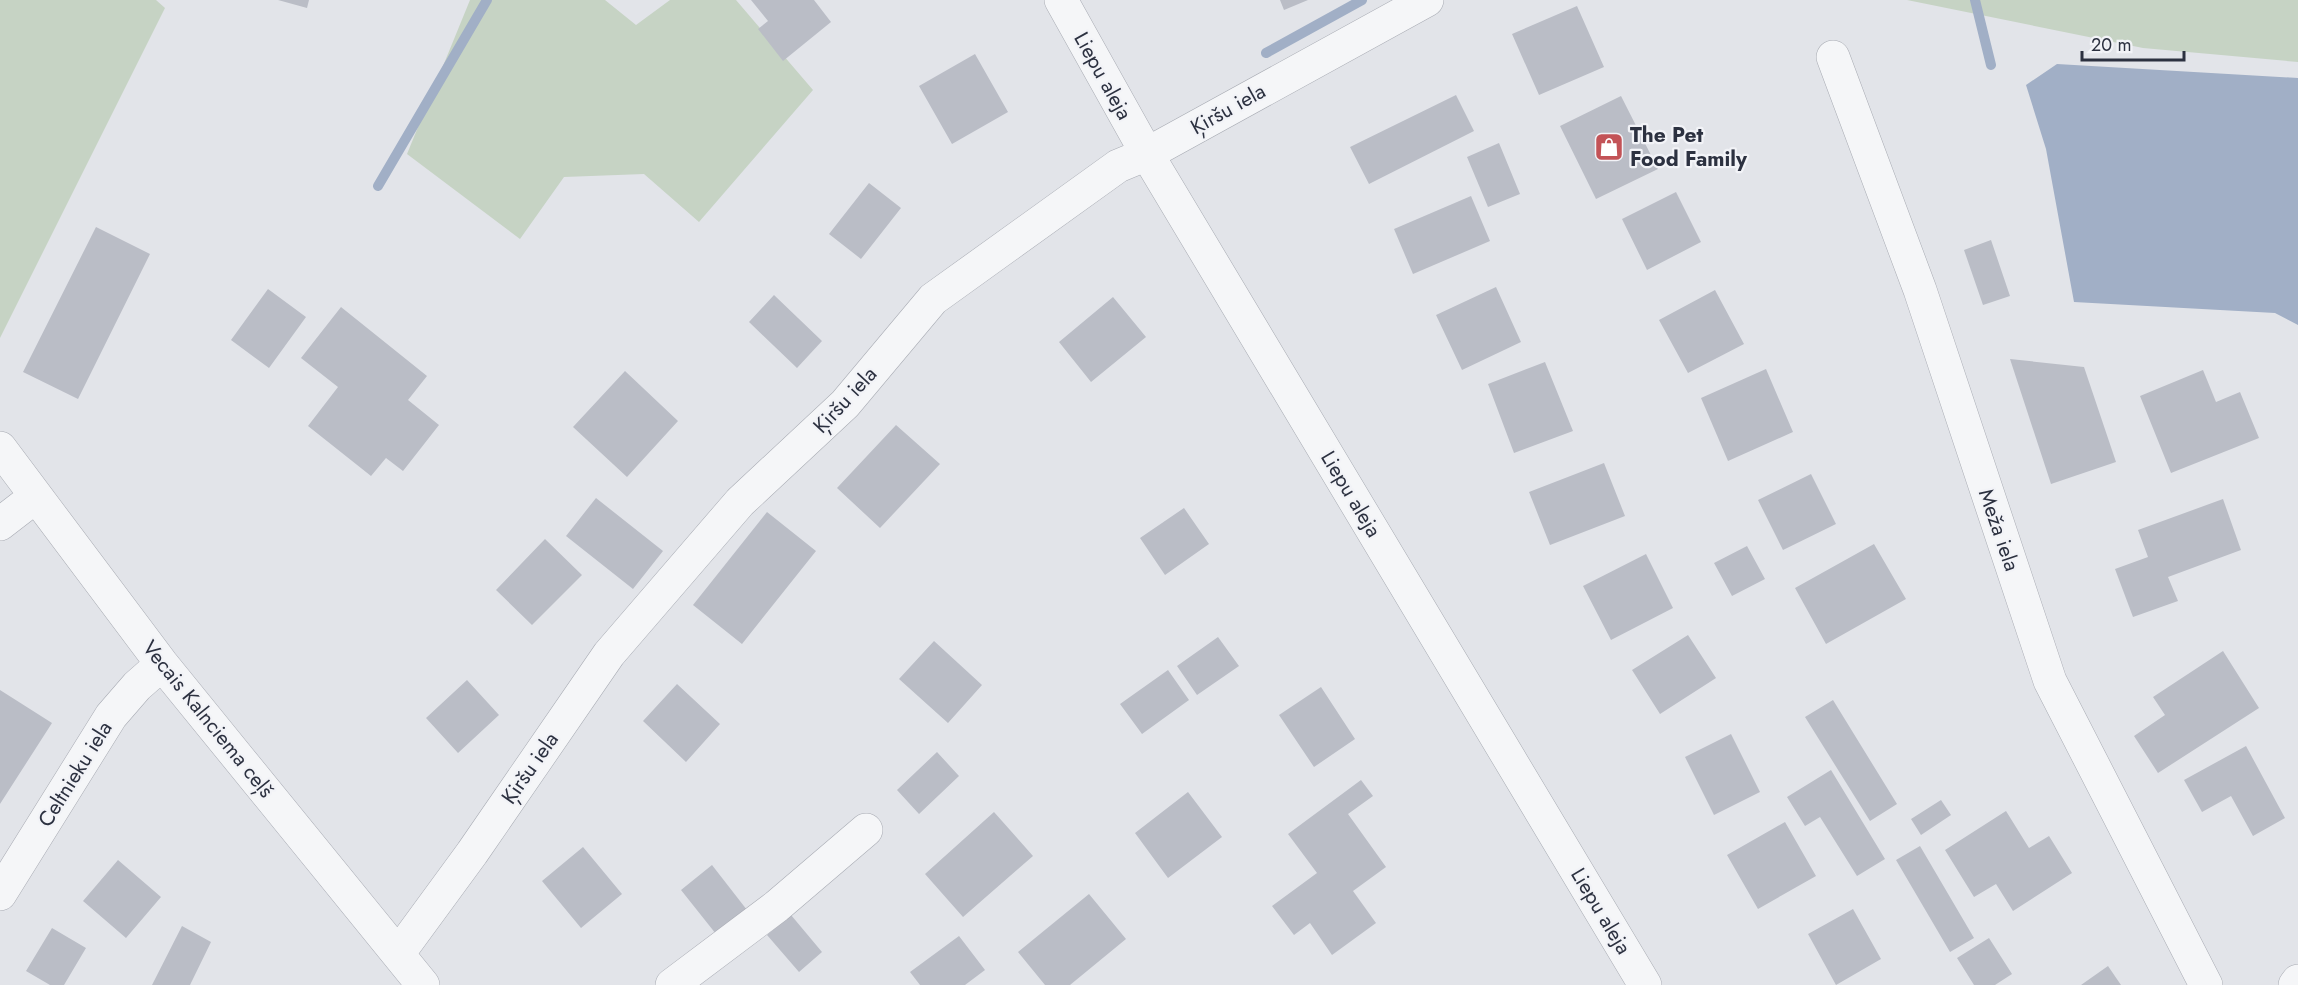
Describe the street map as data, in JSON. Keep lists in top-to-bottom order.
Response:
{
  "streets": {
    "street": [
      "Liepu aleja",
      "Ķiršu iela",
      "Meža iela",
      "Vecais Kalnciema ceļš",
      "Celtnieku iela"
    ]
  },
  "crossings": [
    ["Liepu aleja", "Ķiršu iela"],
    ["Ķiršu iela", "Vecais Kalnciema ceļš"],
    ["Vecais Kalnciema ceļš", "Celtnieku iela"]
  ],
  "places": {
    "shop": ["The Pet Food Family"]
  },
  "scale_bar": "20 m"
}
